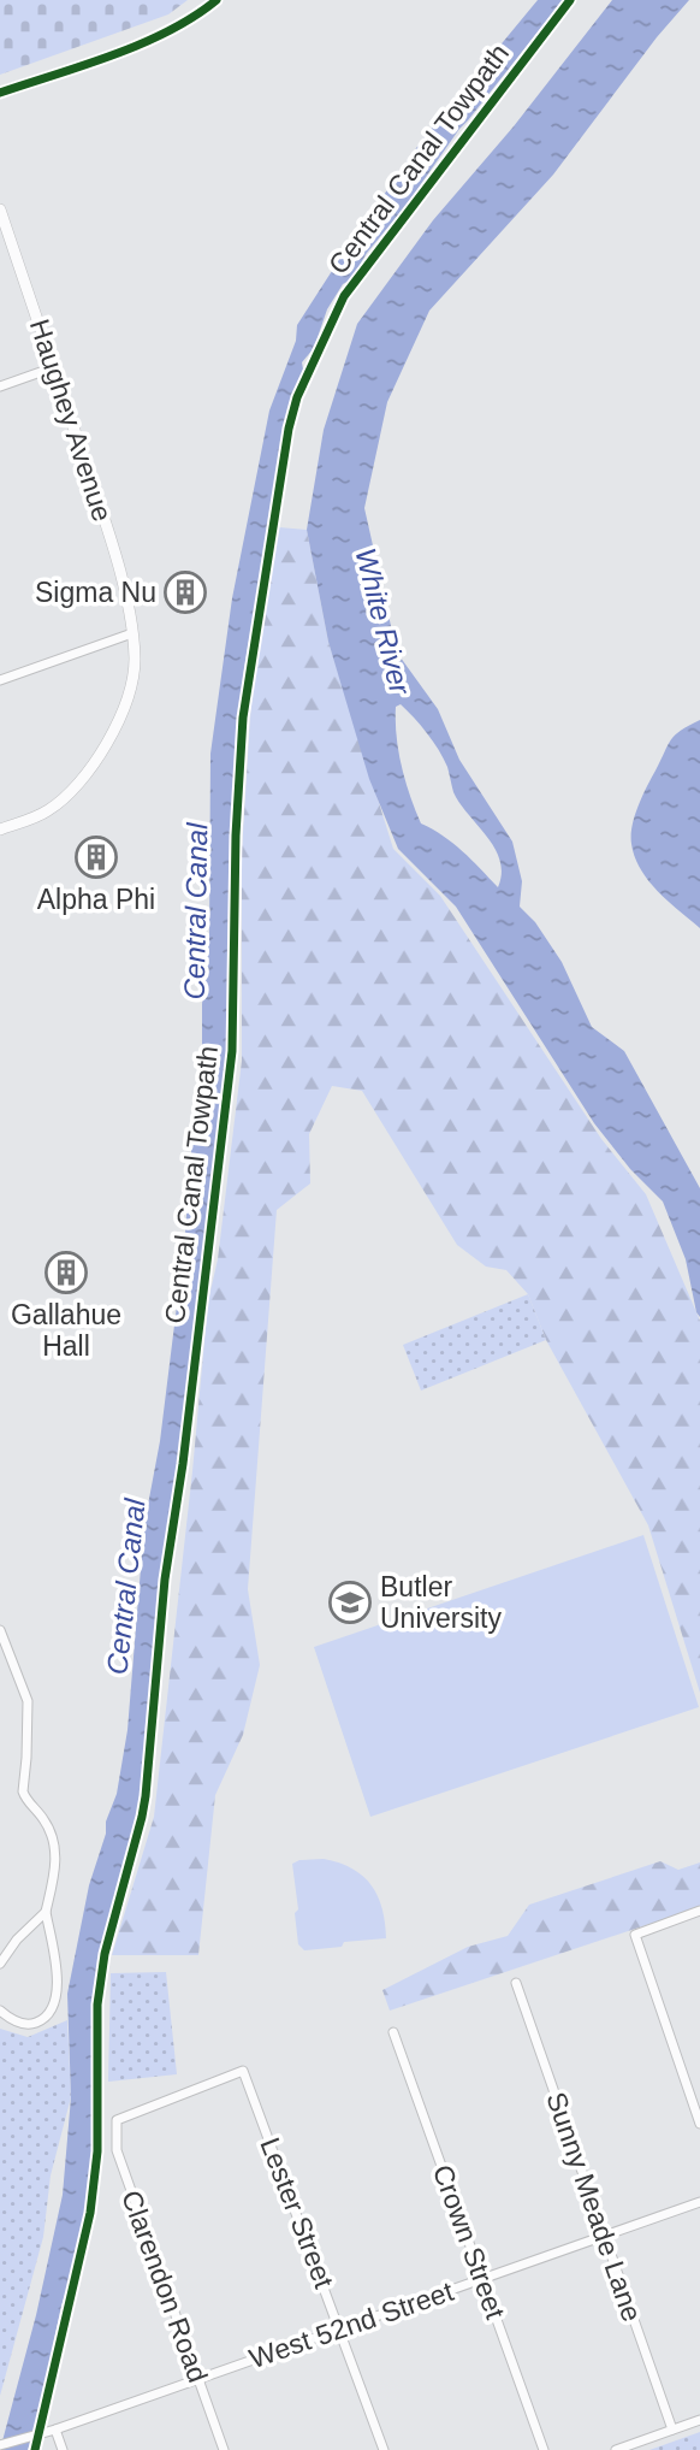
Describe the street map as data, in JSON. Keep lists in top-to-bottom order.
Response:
{
  "streets": {
    "street": [
      "Haughey Avenue",
      "Sunny Meade Lane",
      "Lester Street",
      "Crown Street",
      "Clarendon Road",
      "West 52nd Street"
    ],
    "cycle path": ["Central Canal Towpath"]
  },
  "crossings": [
    ["Sunny Meade Lane", "West 52nd Street"],
    ["Lester Street", "Clarendon Road"],
    ["Lester Street", "West 52nd Street"],
    ["Crown Street", "West 52nd Street"],
    ["Clarendon Road", "West 52nd Street"]
  ],
  "water": ["White River", "Central Canal"],
  "places": {
    "building": ["Sigma Nu", "Alpha Phi", "Gallahue Hall"],
    "school or university": ["Butler University"]
  }
}
